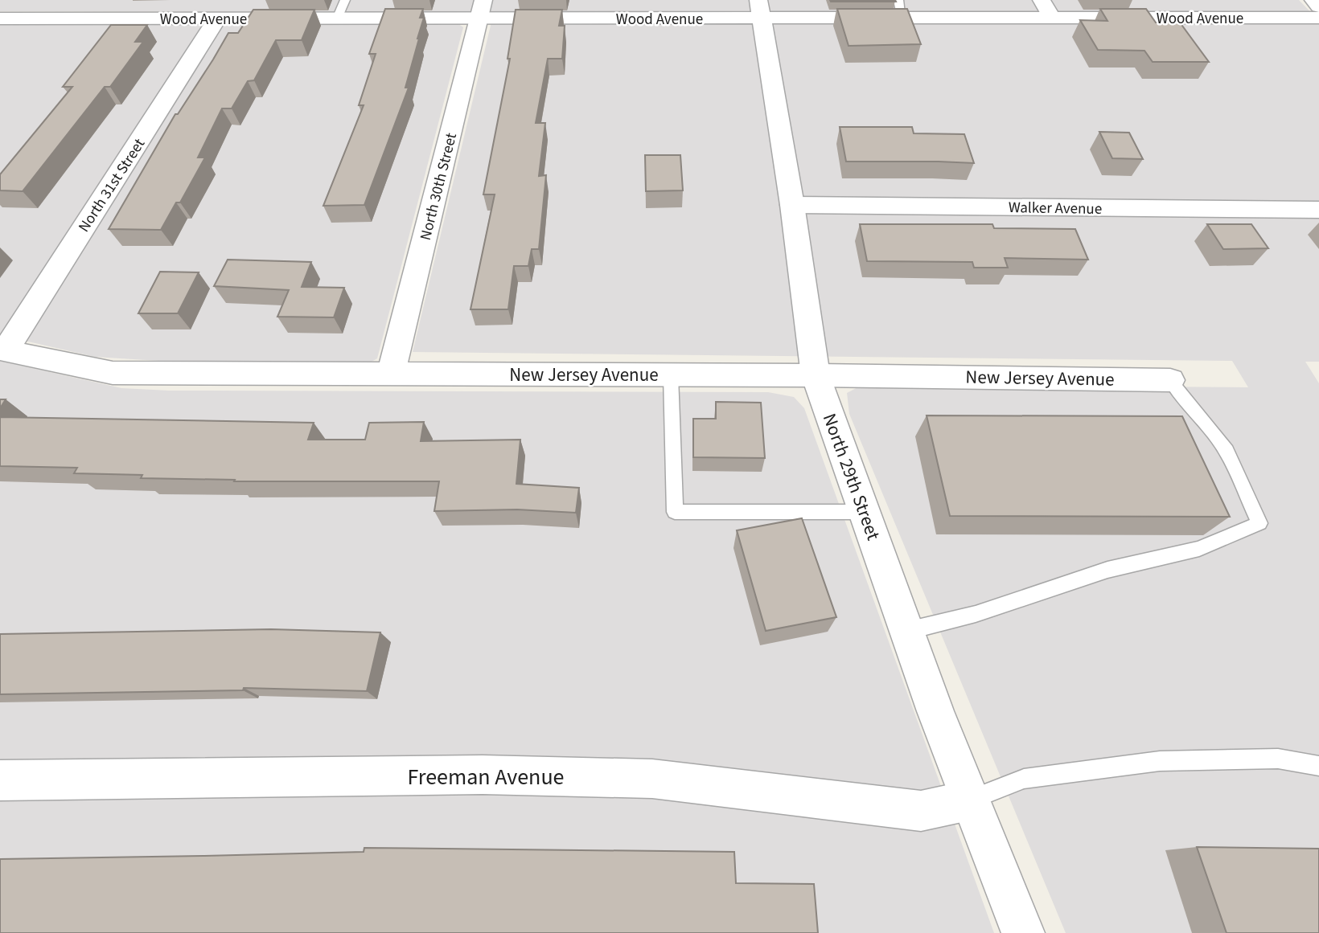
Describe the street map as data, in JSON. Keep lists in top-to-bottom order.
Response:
{
  "streets": {
    "street": [
      "Wood Avenue",
      "North 31st Street",
      "North 30th Street",
      "Walker Avenue",
      "New Jersey Avenue",
      "North 29th Street",
      "Freeman Avenue"
    ]
  },
  "crossings": [
    ["Wood Avenue", "North 31st Street"],
    ["Wood Avenue", "North 30th Street"],
    ["Wood Avenue", "North 29th Street"],
    ["North 31st Street", "New Jersey Avenue"],
    ["North 30th Street", "New Jersey Avenue"],
    ["Walker Avenue", "North 29th Street"],
    ["New Jersey Avenue", "North 29th Street"],
    ["North 29th Street", "Freeman Avenue"]
  ]
}
